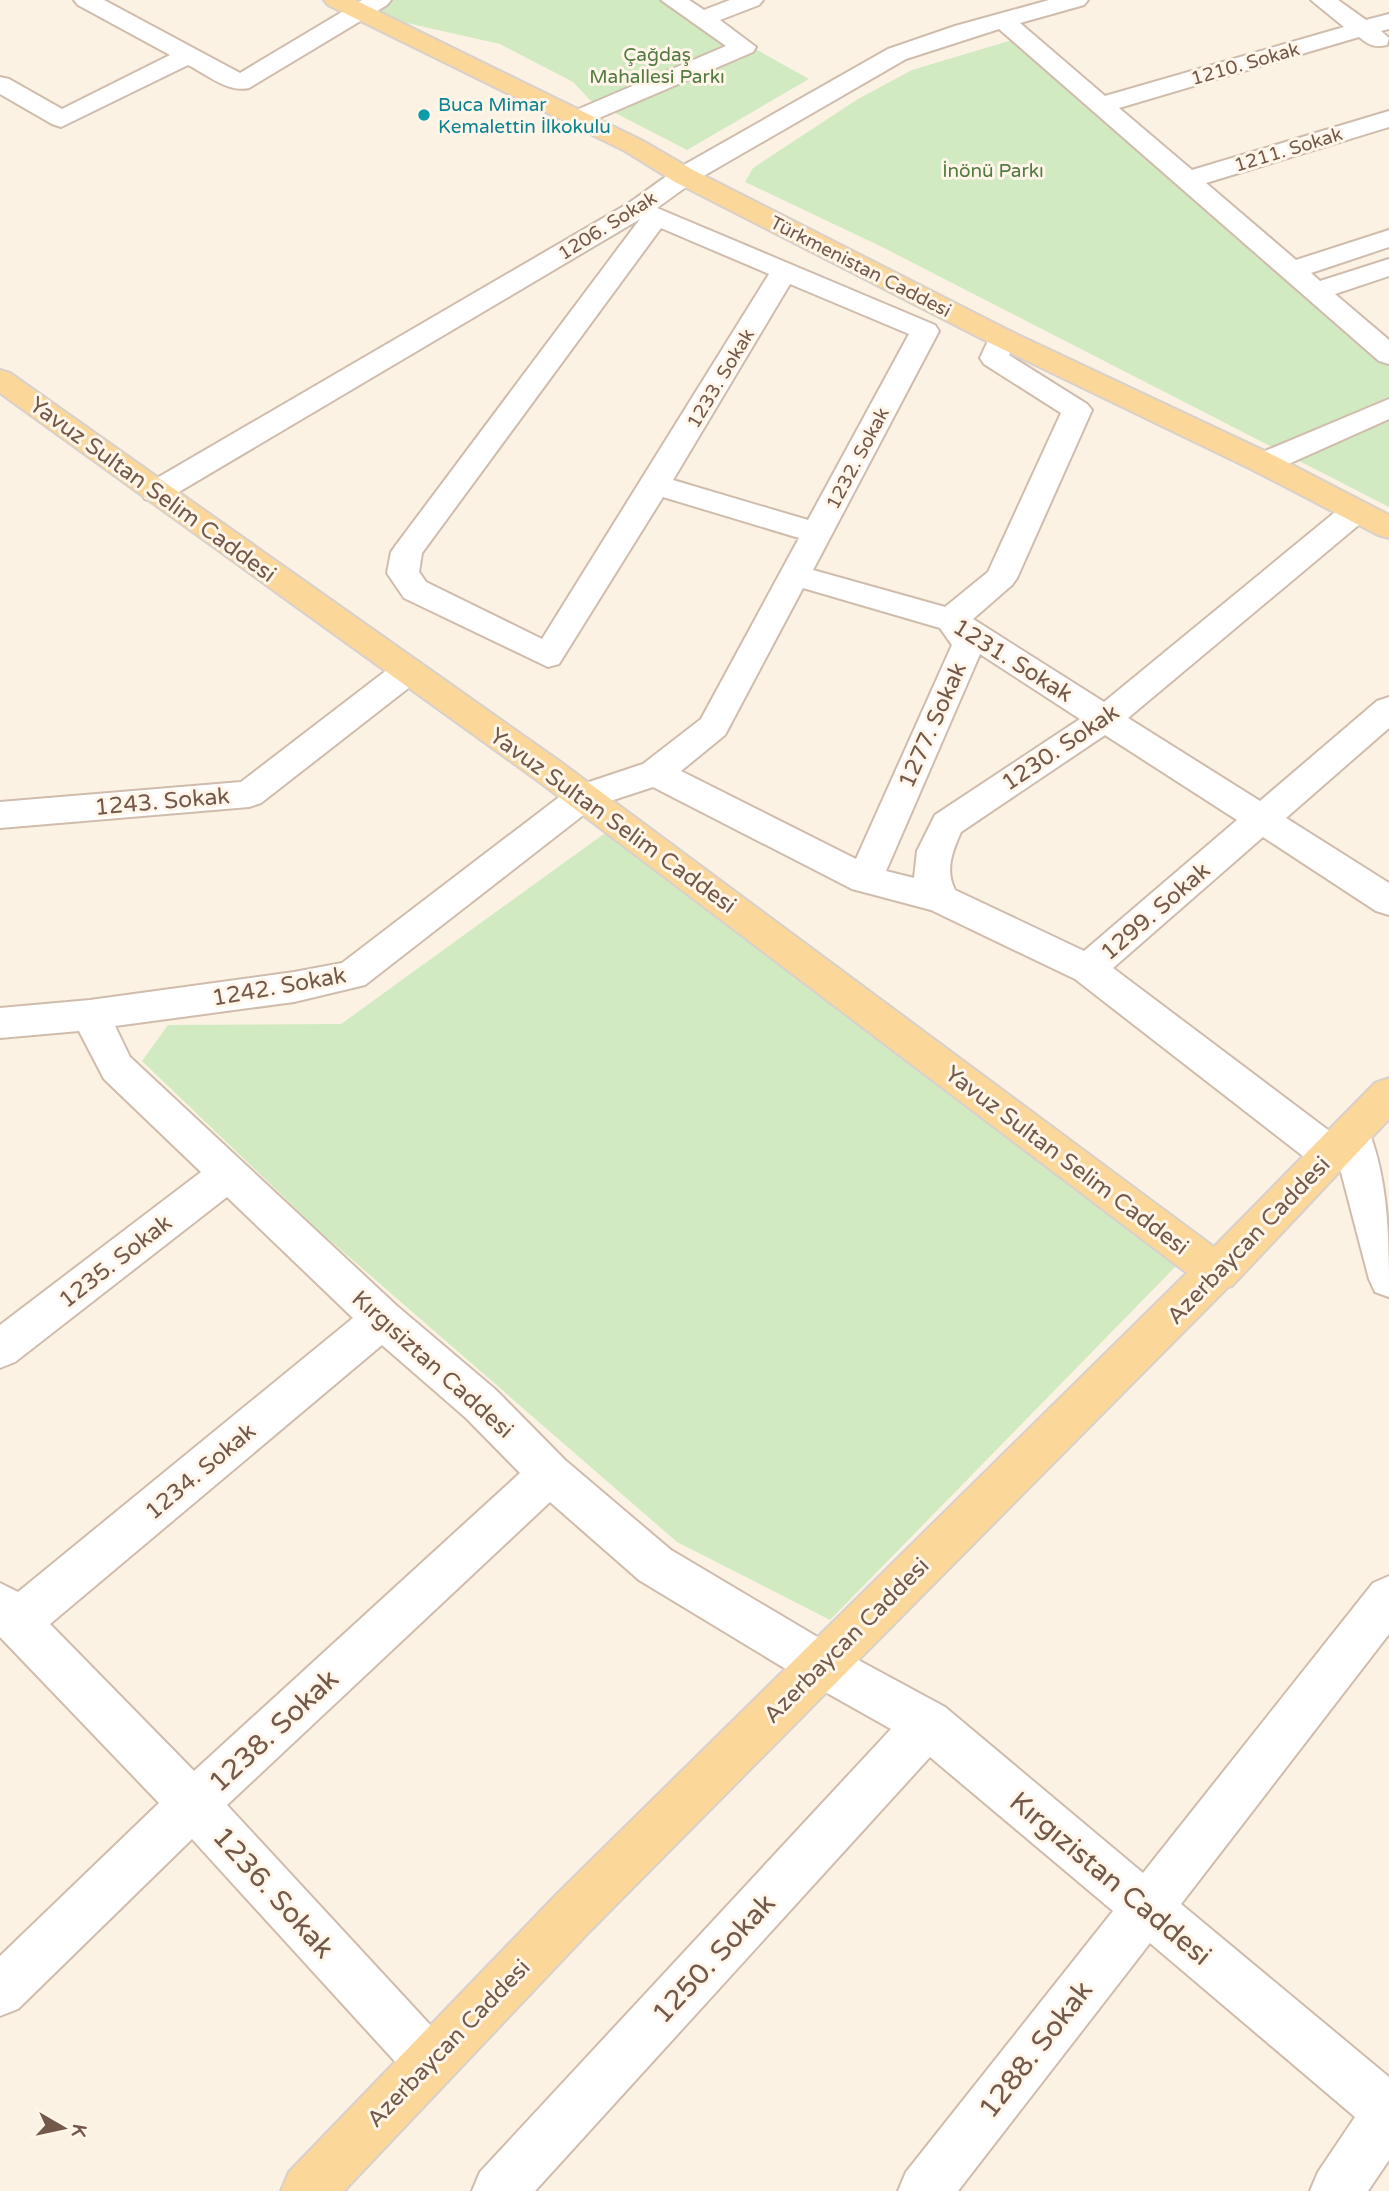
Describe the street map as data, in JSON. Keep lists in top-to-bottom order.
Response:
{
  "streets": {
    "main road": ["Türkmenistan Caddesi", "Yavuz Sultan Selim Caddesi", "Azerbaycan Caddesi"],
    "street": [
      "1210. Sokak",
      "1211. Sokak",
      "1206. Sokak",
      "1233. Sokak",
      "1232. Sokak",
      "1231. Sokak",
      "1277. Sokak",
      "1230. Sokak",
      "1243. Sokak",
      "1299. Sokak",
      "1242. Sokak",
      "1235. Sokak",
      "Kırgısiztan Caddesi",
      "1234. Sokak",
      "1238. Sokak",
      "Kırgızistan Caddesi",
      "1236. Sokak",
      "1250. Sokak",
      "1288. Sokak"
    ]
  },
  "crossings": [
    ["1206. Sokak", "Türkmenistan Caddesi"],
    ["1206. Sokak", "1233. Sokak"],
    ["1206. Sokak", "1232. Sokak"],
    ["1206. Sokak", "Yavuz Sultan Selim Caddesi"],
    ["Türkmenistan Caddesi", "1230. Sokak"],
    ["1233. Sokak", "1232. Sokak"],
    ["1232. Sokak", "Yavuz Sultan Selim Caddesi"],
    ["1232. Sokak", "1231. Sokak"],
    ["1232. Sokak", "1242. Sokak"],
    ["Yavuz Sultan Selim Caddesi", "1243. Sokak"],
    ["Yavuz Sultan Selim Caddesi", "1242. Sokak"],
    ["Yavuz Sultan Selim Caddesi", "Azerbaycan Caddesi"],
    ["1231. Sokak", "1277. Sokak"],
    ["1231. Sokak", "1230. Sokak"],
    ["1231. Sokak", "1299. Sokak"],
    ["1299. Sokak", "Azerbaycan Caddesi"],
    ["1242. Sokak", "Kırgısiztan Caddesi"],
    ["Azerbaycan Caddesi", "Kırgısiztan Caddesi"],
    ["Azerbaycan Caddesi", "Kırgızistan Caddesi"],
    ["Azerbaycan Caddesi", "1236. Sokak"],
    ["1235. Sokak", "Kırgısiztan Caddesi"],
    ["Kırgısiztan Caddesi", "1234. Sokak"],
    ["Kırgısiztan Caddesi", "1238. Sokak"],
    ["Kırgısiztan Caddesi", "Kırgızistan Caddesi"],
    ["1234. Sokak", "1236. Sokak"],
    ["1238. Sokak", "1236. Sokak"],
    ["Kırgızistan Caddesi", "1250. Sokak"],
    ["Kırgızistan Caddesi", "1288. Sokak"]
  ],
  "parks": ["Çağdaş Mahallesi Parkı", "İnönü Parkı"],
  "places": ["Buca Mimar Kemalettin İlkokulu"],
  "north": "right"
}
